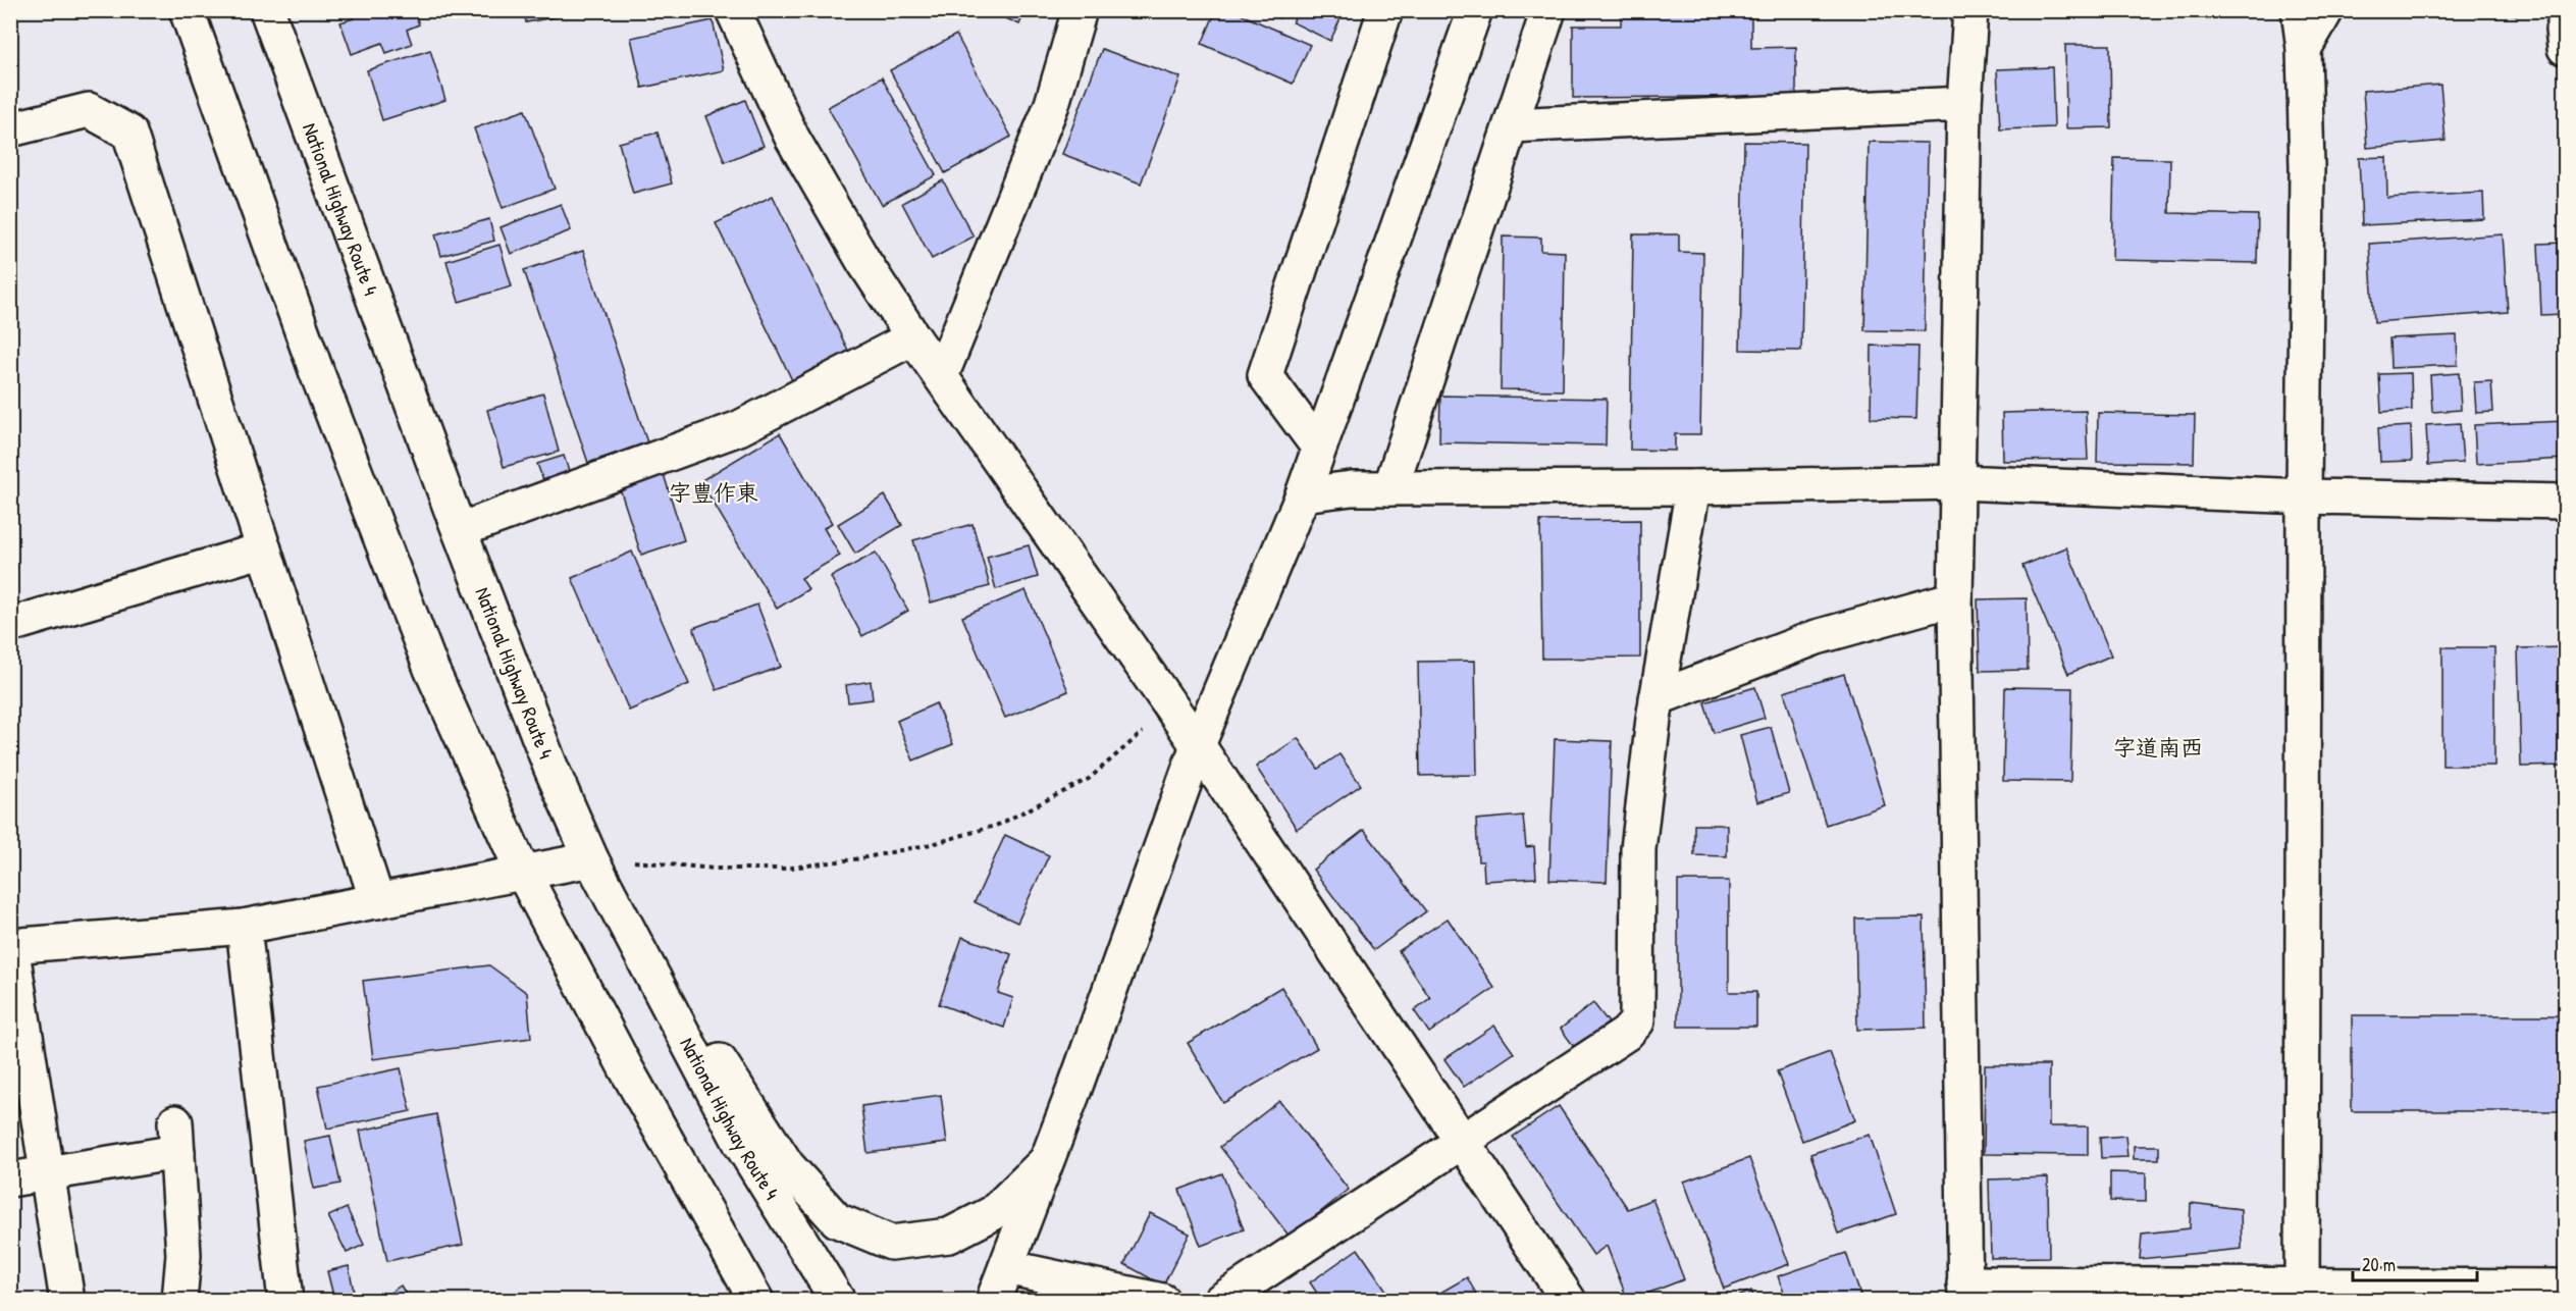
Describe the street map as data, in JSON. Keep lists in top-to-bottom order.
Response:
{
  "streets": {
    "main road": ["National Highway Route 4"]
  },
  "districts": ["字豊作東", "字道南西"],
  "scale_bar": "20 m"
}
